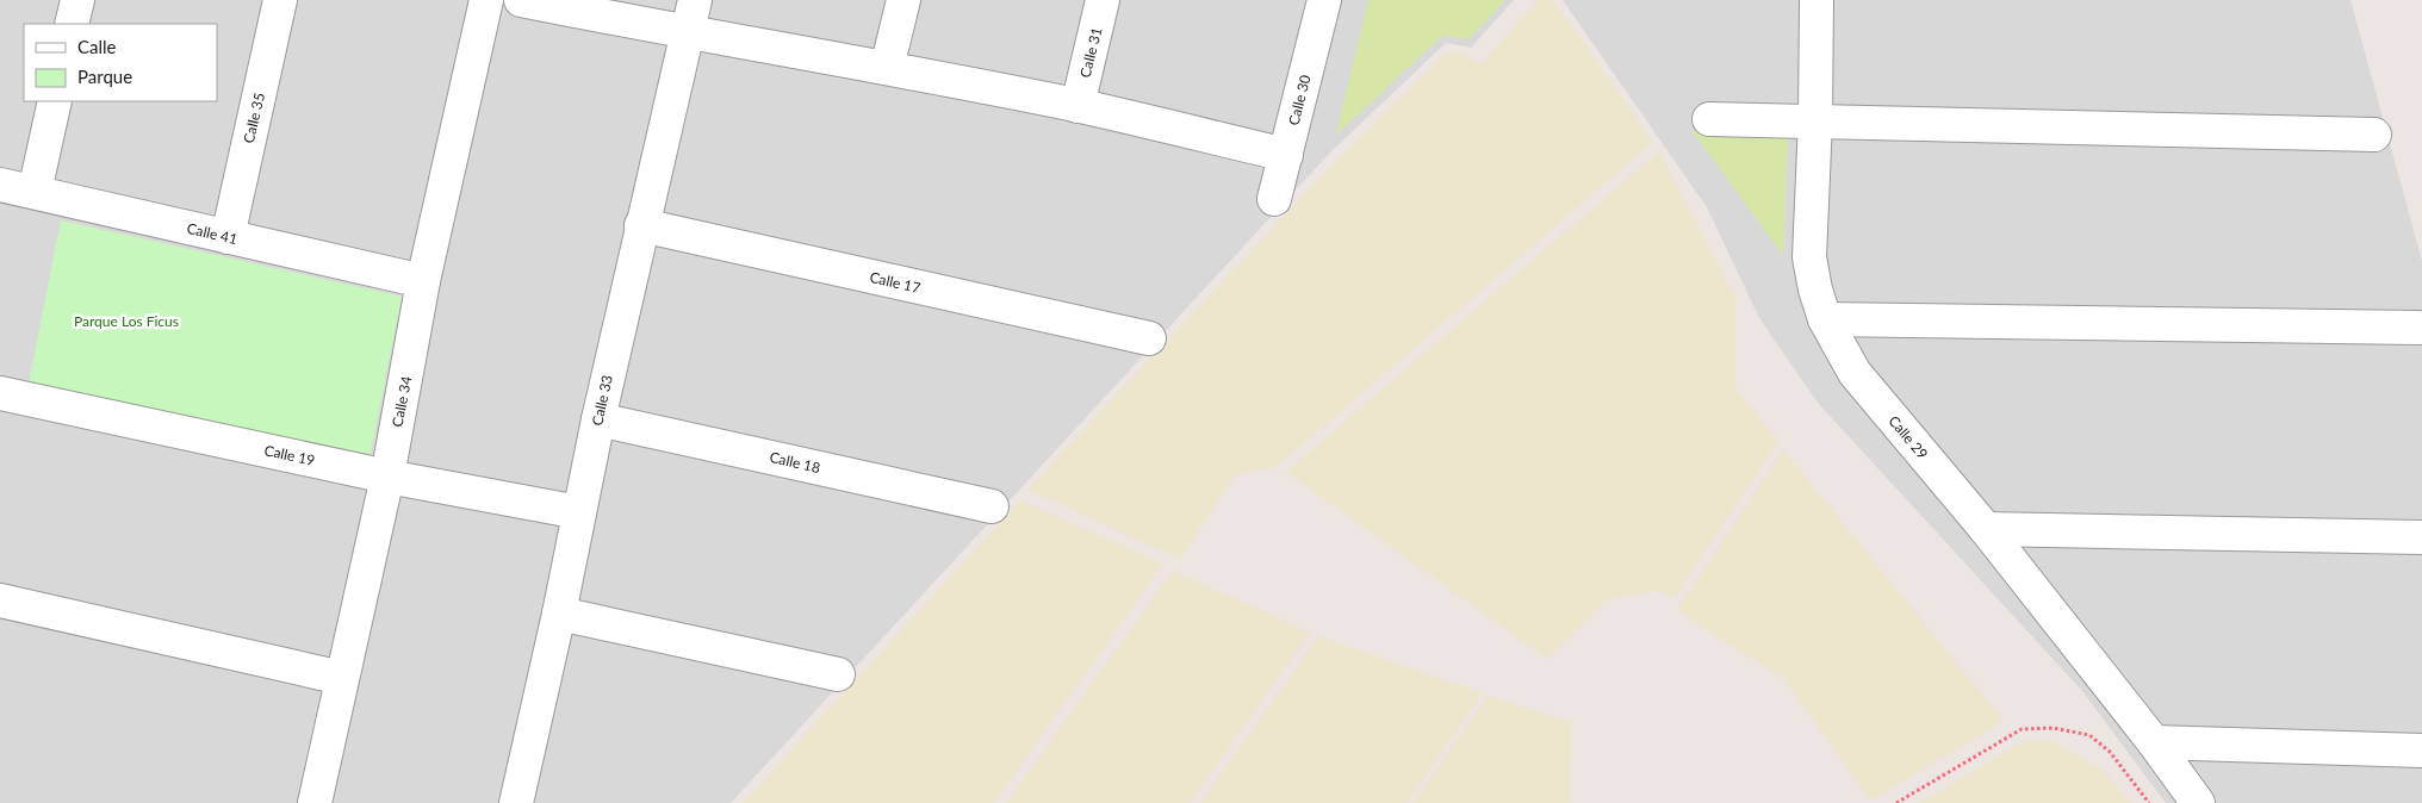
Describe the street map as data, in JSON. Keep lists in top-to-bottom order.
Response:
{
  "streets": {
    "street": [
      "Calle 31",
      "Calle 30",
      "Calle 35",
      "Calle 41",
      "Calle 17",
      "Calle 33",
      "Calle 34",
      "Calle 29",
      "Calle 19",
      "Calle 18"
    ]
  },
  "crossings": [
    ["Calle 35", "Calle 41"],
    ["Calle 41", "Calle 34"],
    ["Calle 17", "Calle 33"],
    ["Calle 33", "Calle 19"],
    ["Calle 33", "Calle 18"],
    ["Calle 34", "Calle 19"]
  ],
  "parks": ["Parque Los Ficus"],
  "legend": ["Calle", "Parque"]
}
